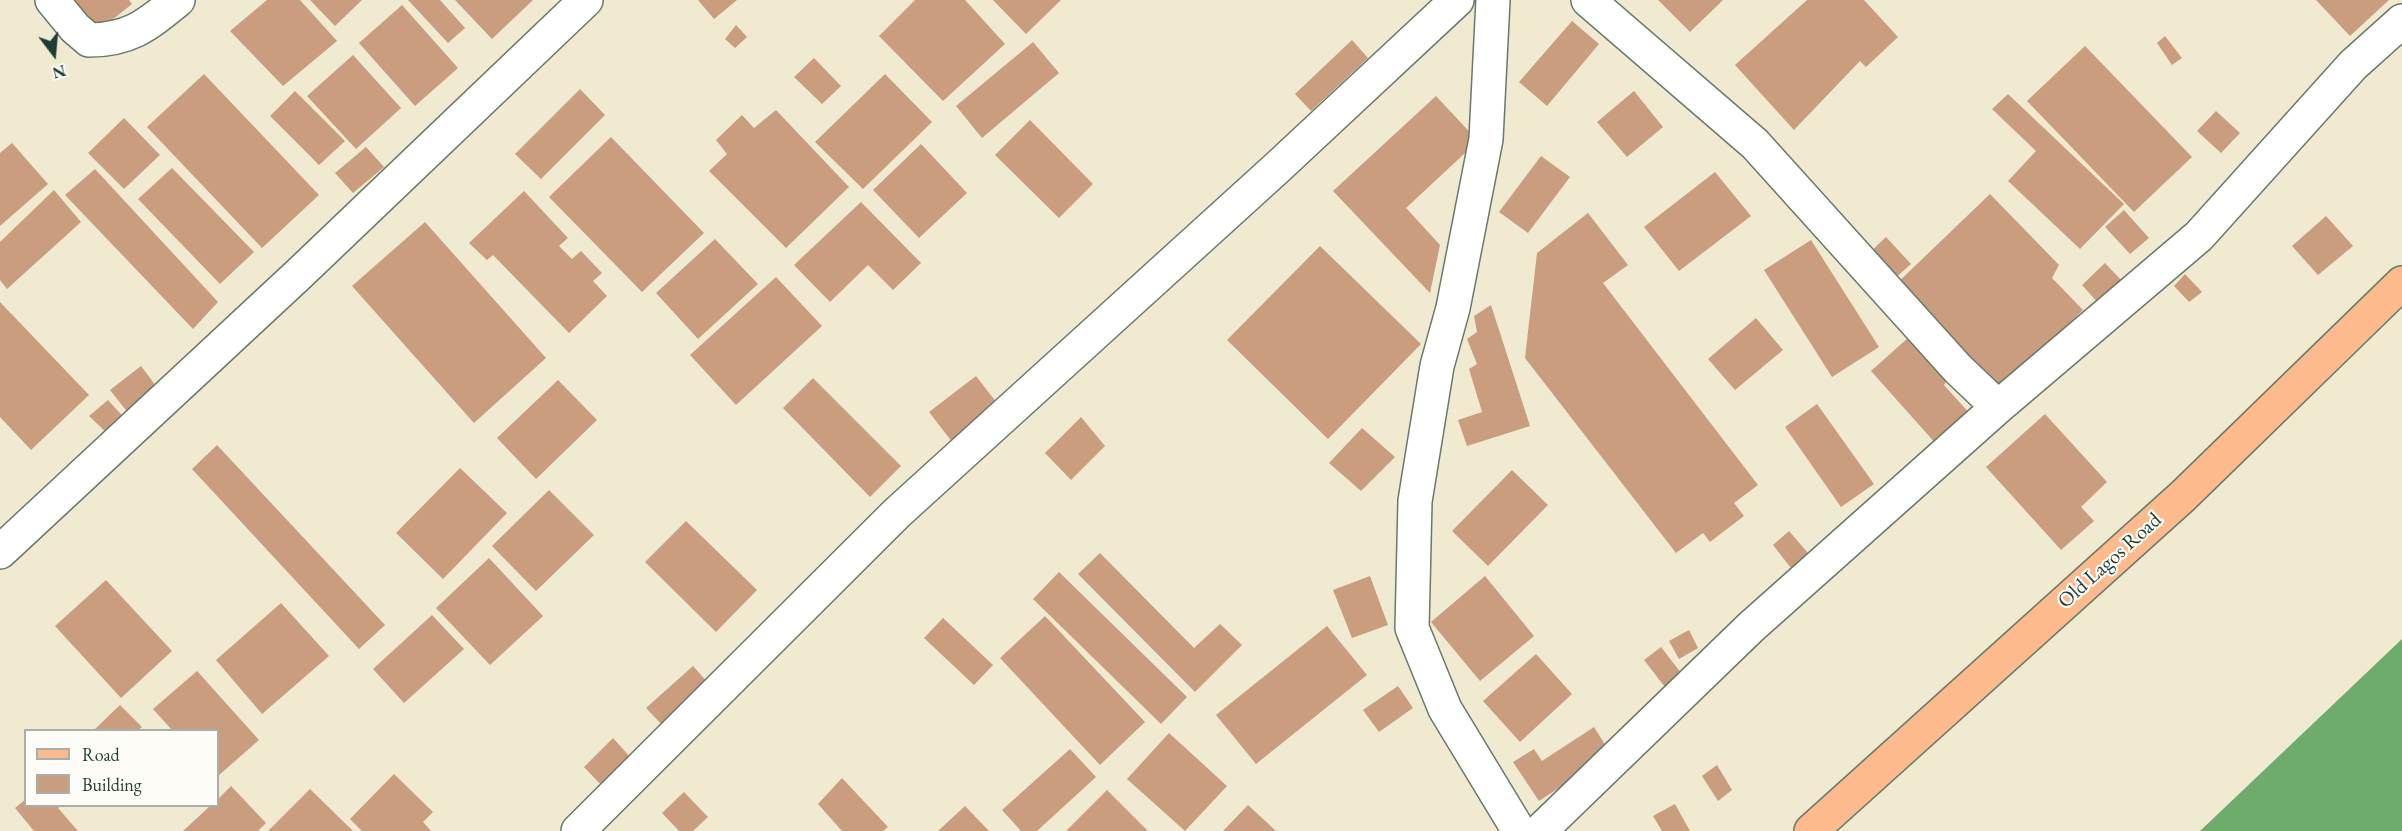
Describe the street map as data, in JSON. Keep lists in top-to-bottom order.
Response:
{
  "streets": {
    "main road": ["Old Lagos Road"]
  },
  "legend": ["Road", "Building"],
  "north": "bottom"
}
